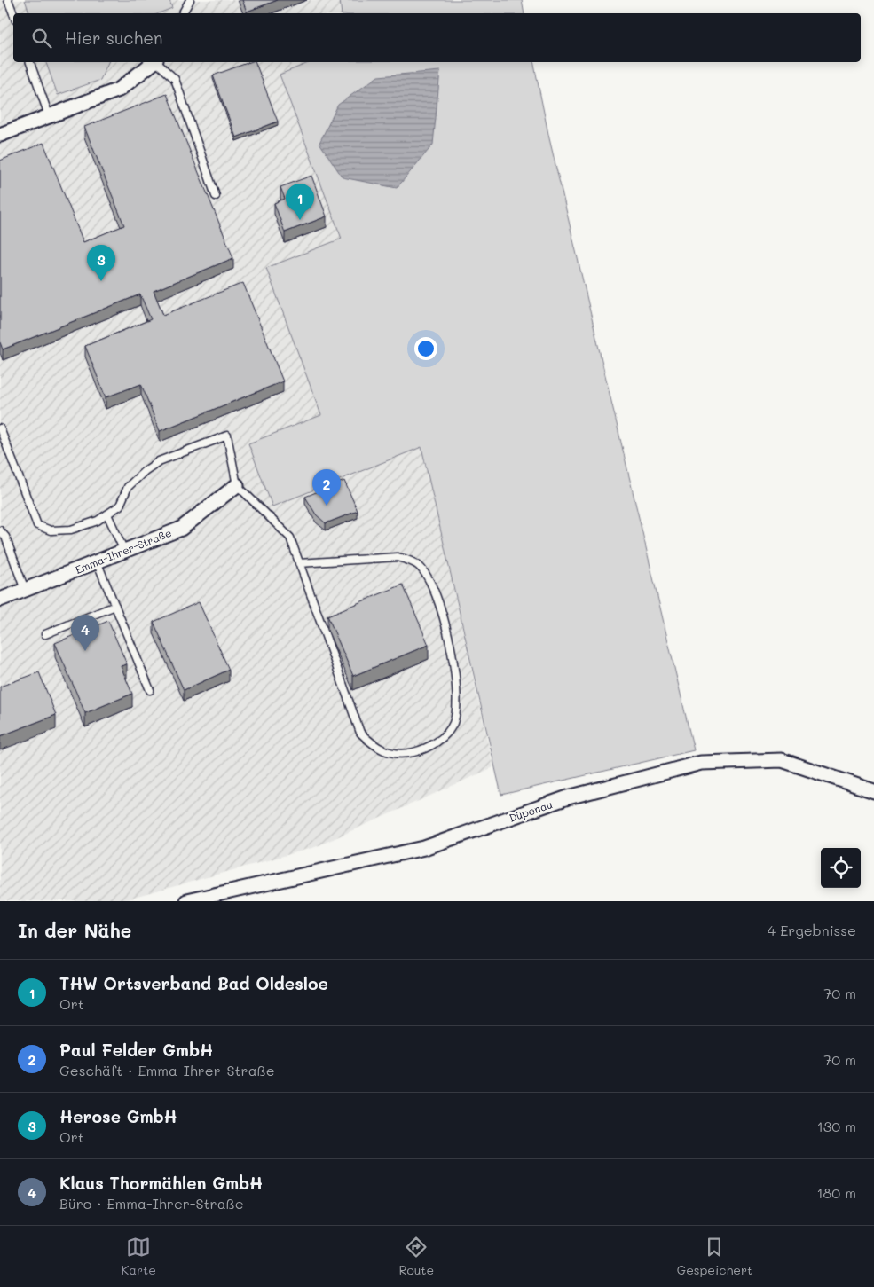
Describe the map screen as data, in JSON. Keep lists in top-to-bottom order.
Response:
{
  "streets": {
    "street": ["Emma-Ihrer-Straße", "Düpenau"]
  },
  "page": {
    "search": "Hier suchen",
    "pins": [
      "1",
      "3",
      "2",
      "4"
    ],
    "heading": ["In der Nähe", "4 Ergebnisse"],
    "list": [
      {
        "mark": "1",
        "name": "THW Ortsverband Bad Oldesloe",
        "note": "Ort",
        "value": "70 m"
      },
      {
        "mark": "2",
        "name": "Paul Felder GmbH",
        "note": "Geschäft · Emma-Ihrer-Straße",
        "value": "70 m"
      },
      {
        "mark": "3",
        "name": "Herose GmbH",
        "note": "Ort",
        "value": "130 m"
      },
      {
        "mark": "4",
        "name": "Klaus Thormählen GmbH",
        "note": "Büro · Emma-Ihrer-Straße",
        "value": "180 m"
      }
    ],
    "nav": ["Karte", "Route", "Gespeichert"]
  }
}
